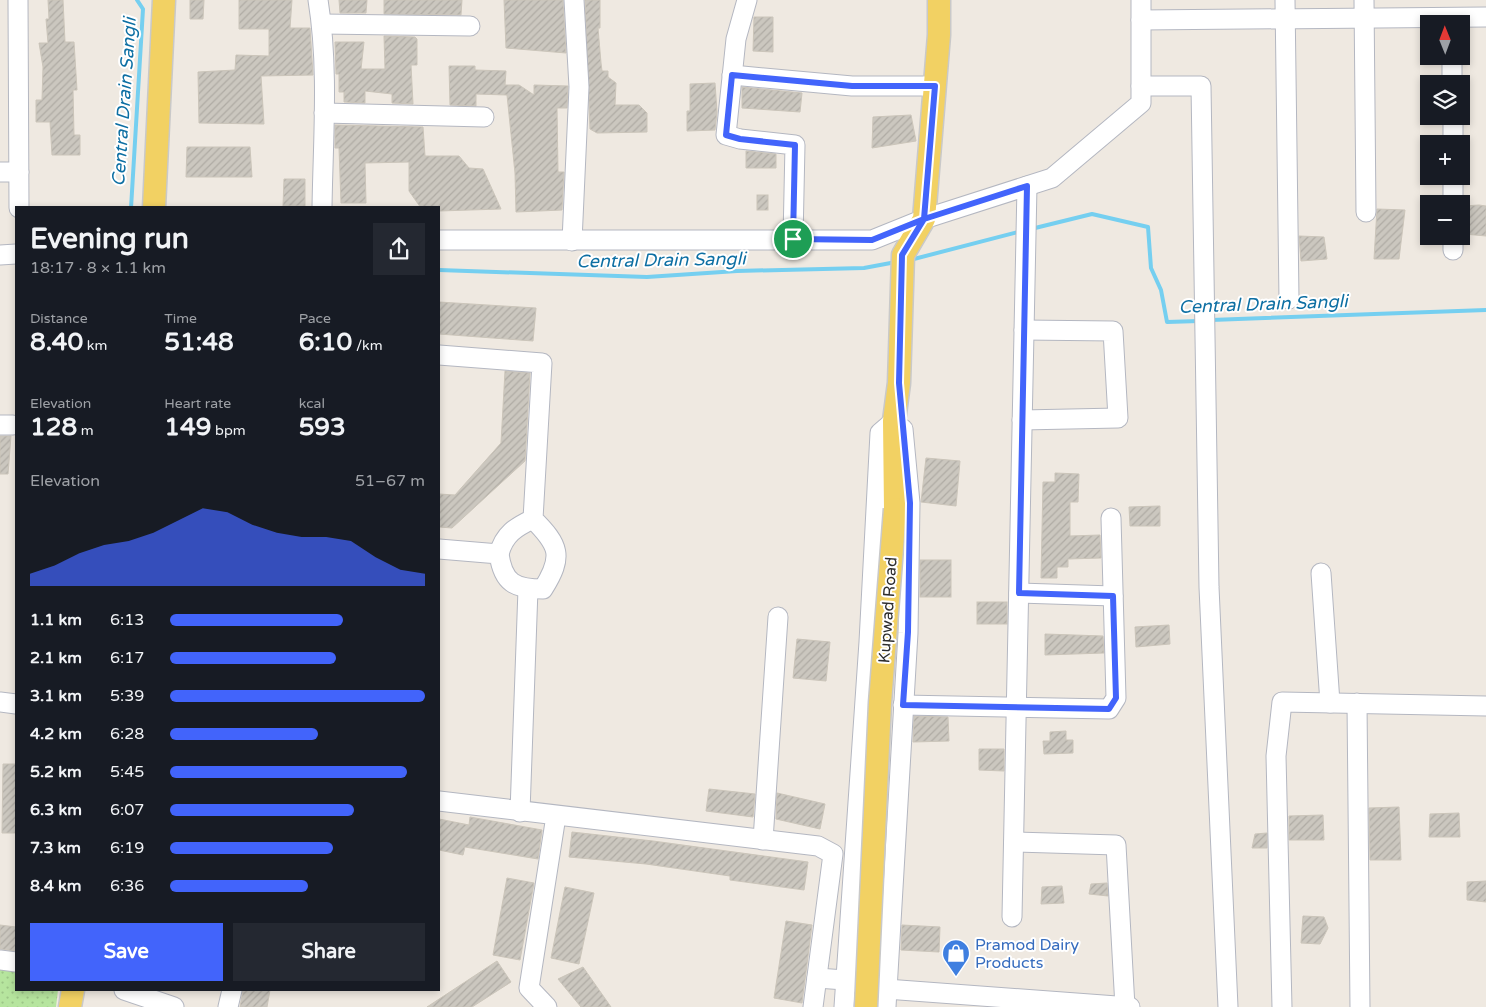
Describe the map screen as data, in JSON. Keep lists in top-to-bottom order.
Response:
{
  "streets": {
    "main road": ["Kupwad Road"]
  },
  "water": ["Central Drain Sangli"],
  "places": {
    "shop": ["Pramod Dairy Products"]
  },
  "north": "top",
  "page": {
    "map_buttons": ["+", "−"],
    "heading": ["Evening run", "18:17 · 8 × 1.1 km"],
    "stats": [
      ["Distance", "8.40 km"],
      ["Time", "51:48"],
      ["Pace", "6:10 /km"],
      ["Elevation", "128 m"],
      ["Heart rate", "149 bpm"],
      ["kcal", "593"]
    ],
    "chart": ["Elevation", "51–67 m"],
    "list": [
      {
        "name": "1.1 km",
        "note": "6:13"
      },
      {
        "name": "2.1 km",
        "note": "6:17"
      },
      {
        "name": "3.1 km",
        "note": "5:39"
      },
      {
        "name": "4.2 km",
        "note": "6:28"
      },
      {
        "name": "5.2 km",
        "note": "5:45"
      },
      {
        "name": "6.3 km",
        "note": "6:07"
      },
      {
        "name": "7.3 km",
        "note": "6:19"
      },
      {
        "name": "8.4 km",
        "note": "6:36"
      }
    ],
    "buttons": ["Save", "Share"]
  }
}
